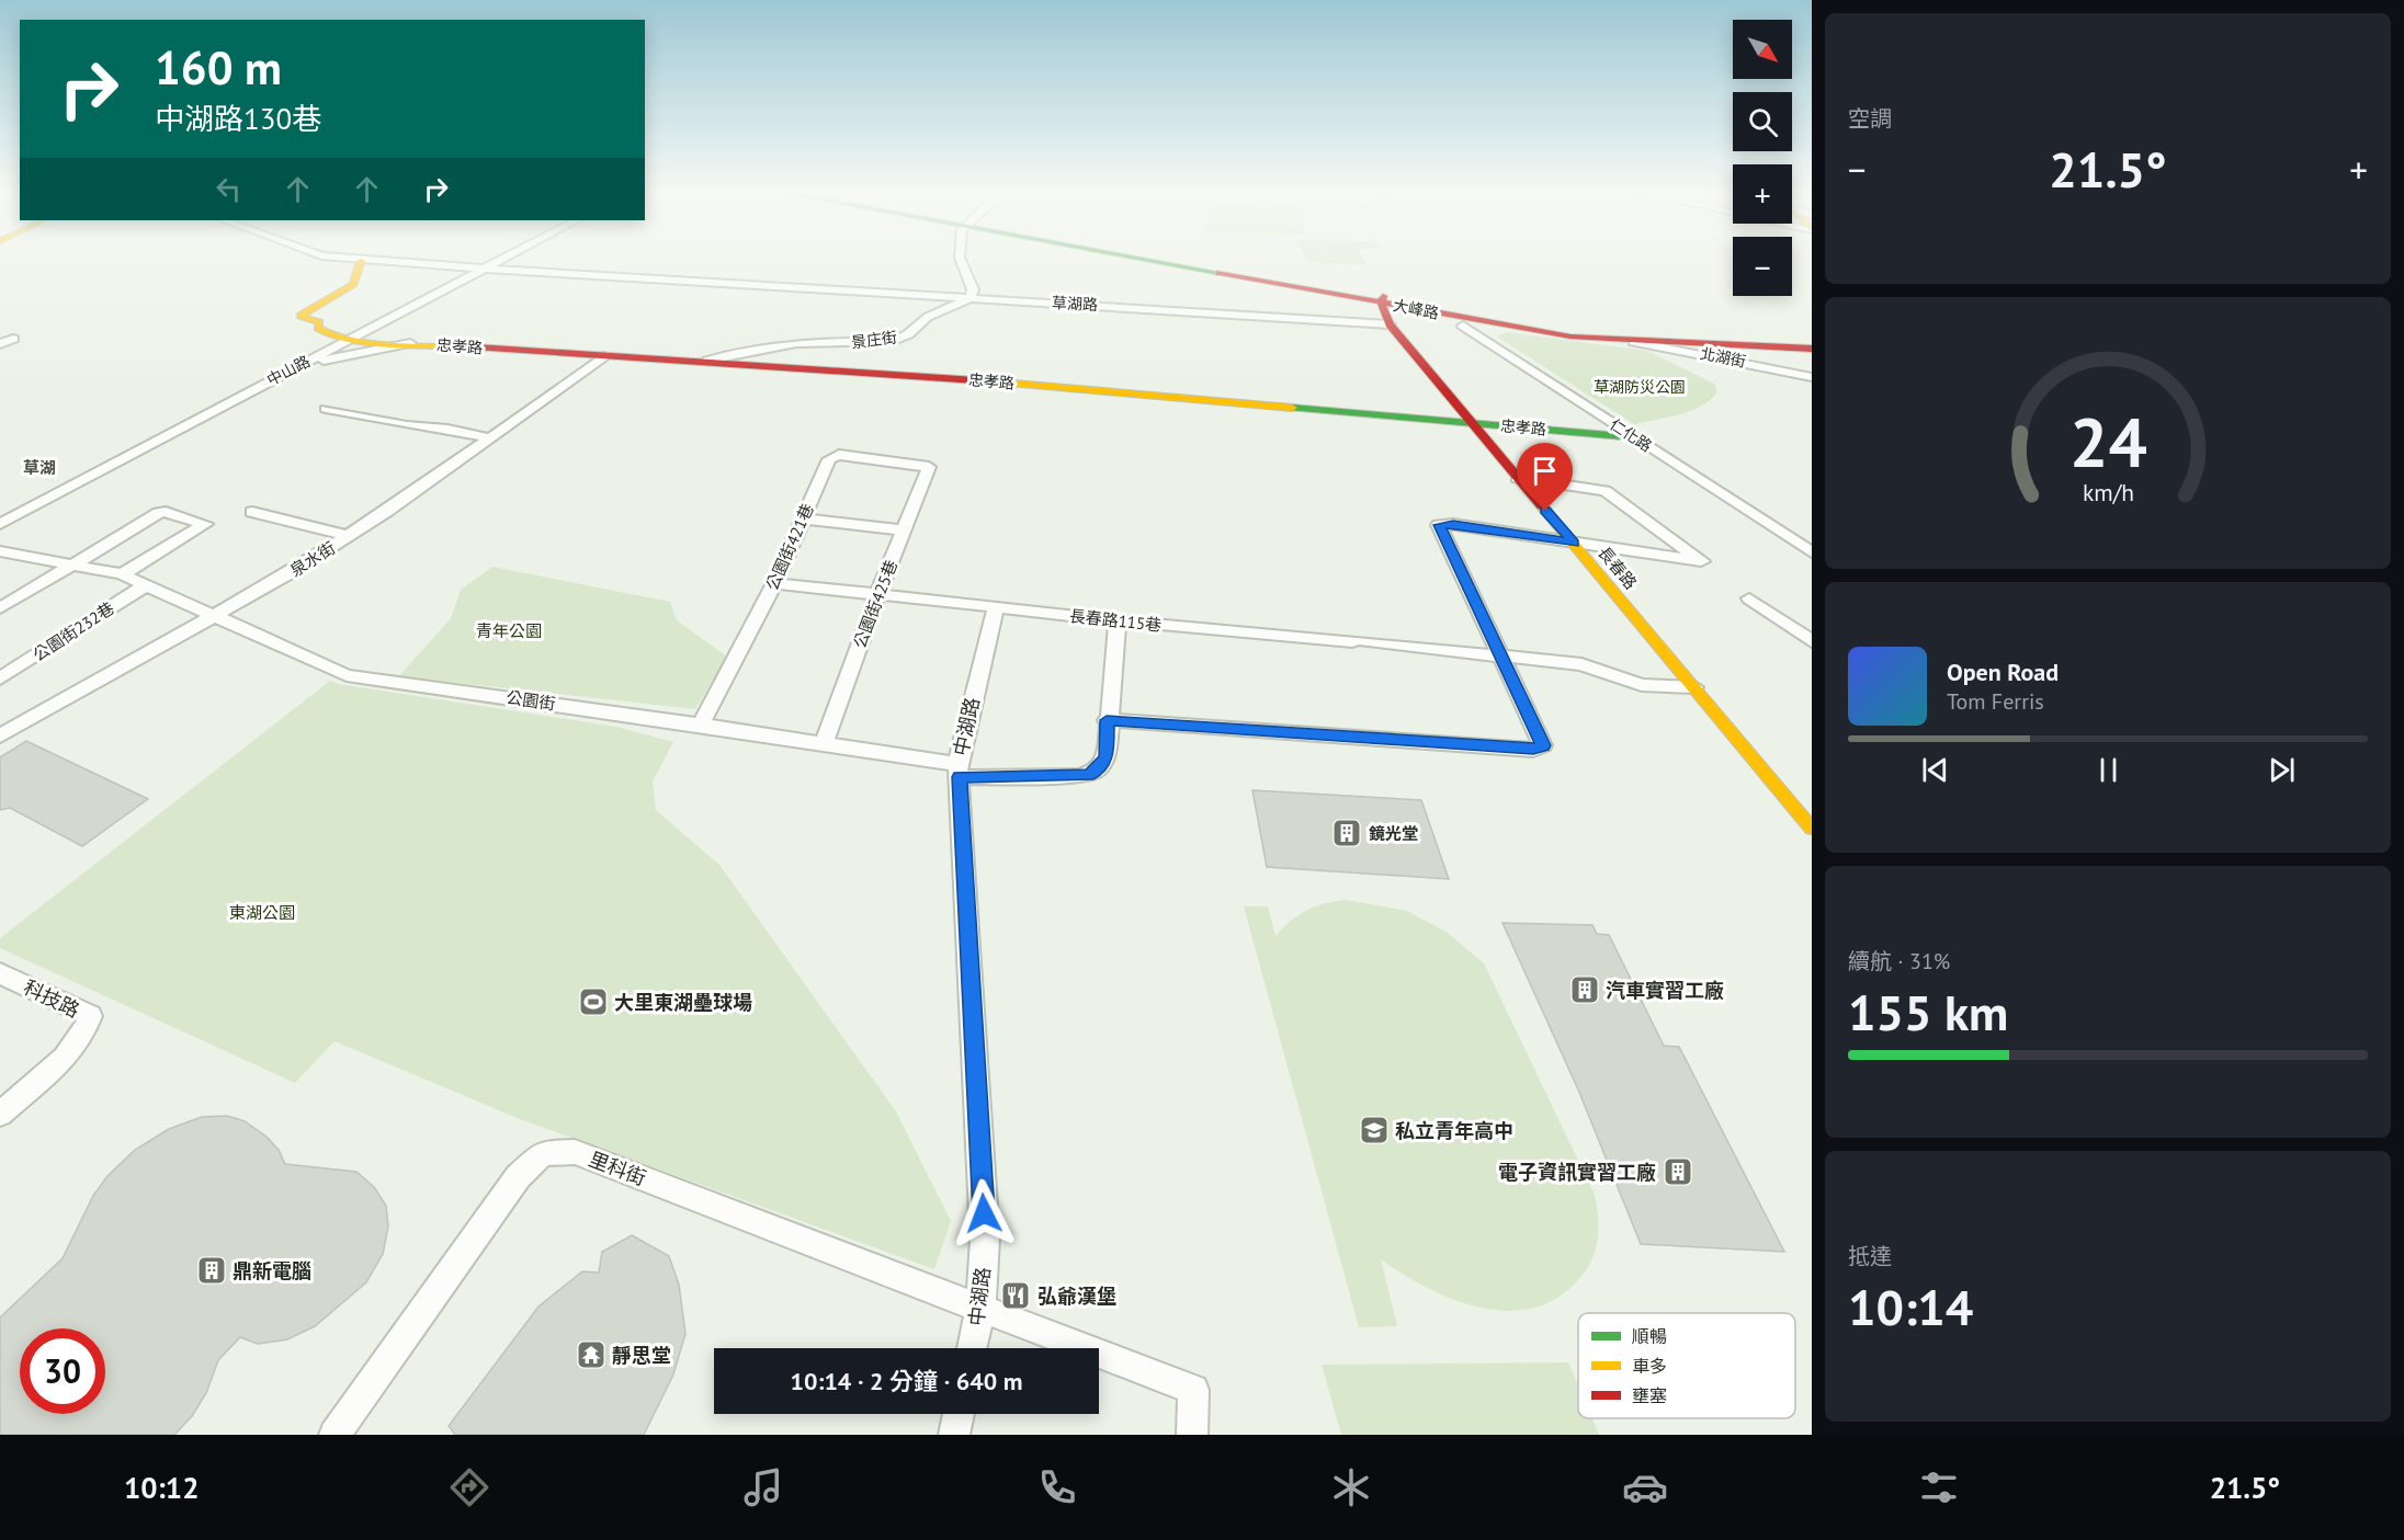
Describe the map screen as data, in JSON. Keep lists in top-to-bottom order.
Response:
{
  "streets": {
    "street": [
      "草湖路",
      "大峰路",
      "景庄街",
      "忠孝路",
      "北湖街",
      "中山路",
      "仁化路",
      "公園街421巷",
      "泉水街",
      "長春路",
      "公園街425巷",
      "長春路115巷",
      "公園街232巷",
      "公園街",
      "中湖路",
      "科技路",
      "里科街"
    ]
  },
  "crossings": [
    ["草湖路", "大峰路"],
    ["草湖路", "景庄街"],
    ["草湖路", "忠孝路"],
    ["草湖路", "中山路"],
    ["草湖路", "仁化路"],
    ["草湖路", "長春路"],
    ["大峰路", "北湖街"],
    ["大峰路", "仁化路"],
    ["大峰路", "長春路"],
    ["景庄街", "忠孝路"],
    ["忠孝路", "中山路"],
    ["忠孝路", "仁化路"],
    ["忠孝路", "泉水街"],
    ["忠孝路", "長春路"],
    ["公園街421巷", "公園街425巷"],
    ["公園街421巷", "長春路115巷"],
    ["公園街421巷", "公園街"],
    ["泉水街", "公園街"],
    ["長春路", "長春路115巷"],
    ["公園街425巷", "長春路115巷"],
    ["公園街425巷", "公園街"],
    ["長春路115巷", "公園街"],
    ["長春路115巷", "中湖路"],
    ["公園街232巷", "公園街"],
    ["公園街", "中湖路"],
    ["中湖路", "里科街"]
  ],
  "districts": ["草湖"],
  "parks": ["草湖防災公園", "青年公園", "東湖公園"],
  "places": {
    "building": [
      "鏡光堂",
      "汽車實習工廠",
      "電子資訊實習工廠",
      "鼎新電腦"
    ],
    "sports": ["大里東湖壘球場"],
    "school or university": ["私立青年高中"],
    "restaurant": ["弘爺漢堡"],
    "temple": ["靜思堂"]
  },
  "legend": ["順暢", "車多", "壅塞"],
  "north": "bottom right",
  "page": {
    "tile": [
      "空調",
      ["續航 · 31%", "155 km"],
      ["抵達", "10:14"]
    ],
    "map_buttons": ["+", "−"],
    "turn": ["160 m", "中湖路130巷"],
    "heat": ["−", "21.5°", "+"],
    "song": ["Open Road", "Tom Ferris"],
    "limit": "30",
    "trip": "10:14 · 2 分鐘 · 640 m",
    "tabs": ["10:12", "21.5°"],
    "gauge": ["24", "km/h"]
  }
}
